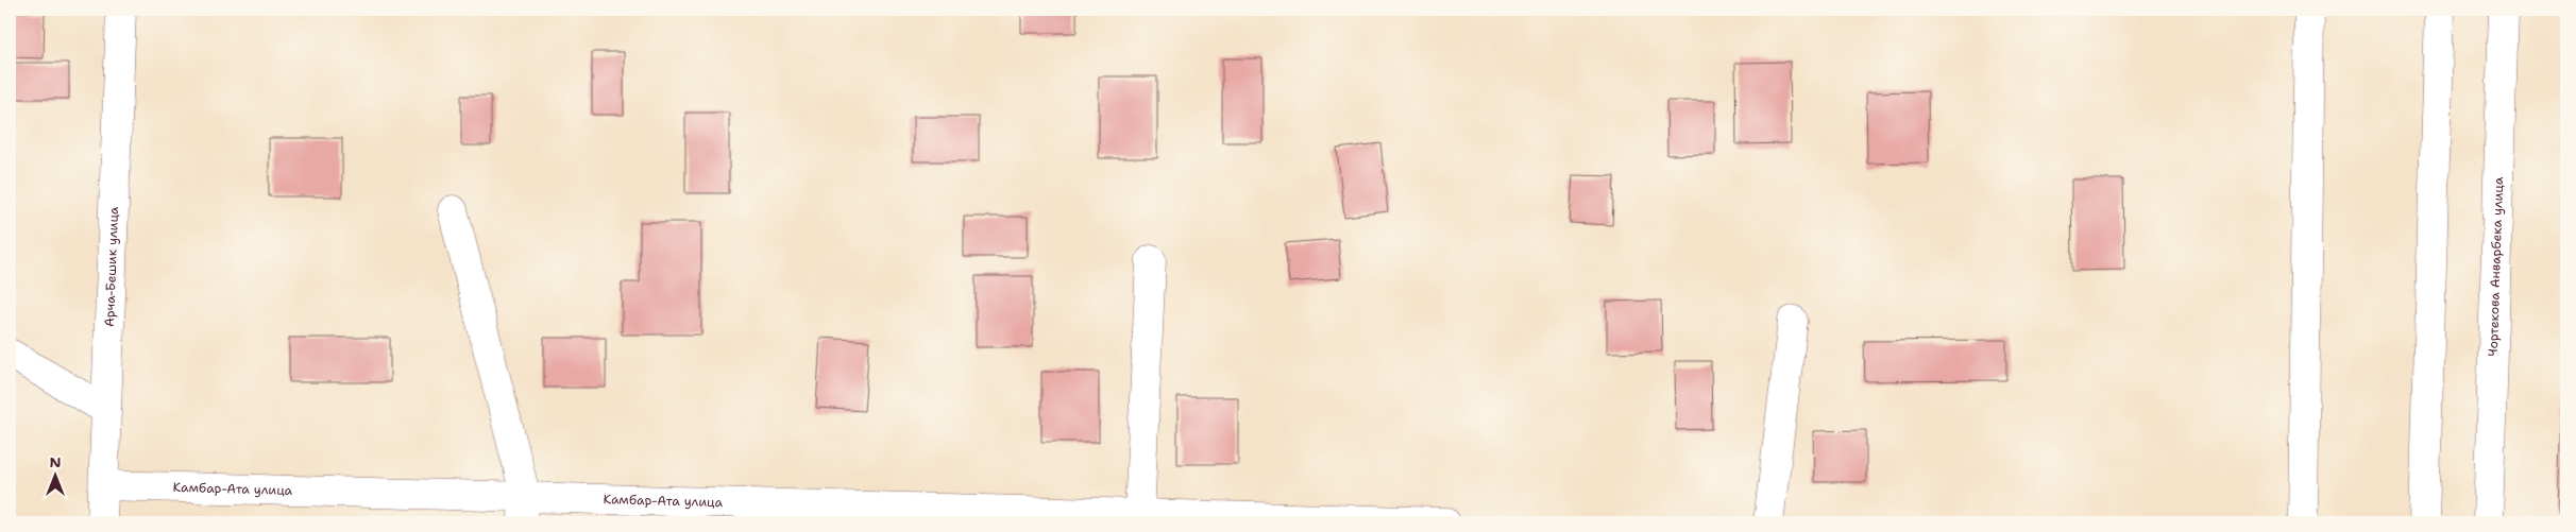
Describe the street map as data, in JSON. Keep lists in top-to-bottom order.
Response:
{
  "streets": {
    "street": ["Чортекова Анварбека улица", "Арча-Бешик улица", "Камбар-Ата улица"]
  },
  "crossings": [
    ["Арча-Бешик улица", "Камбар-Ата улица"]
  ],
  "north": "top"
}
